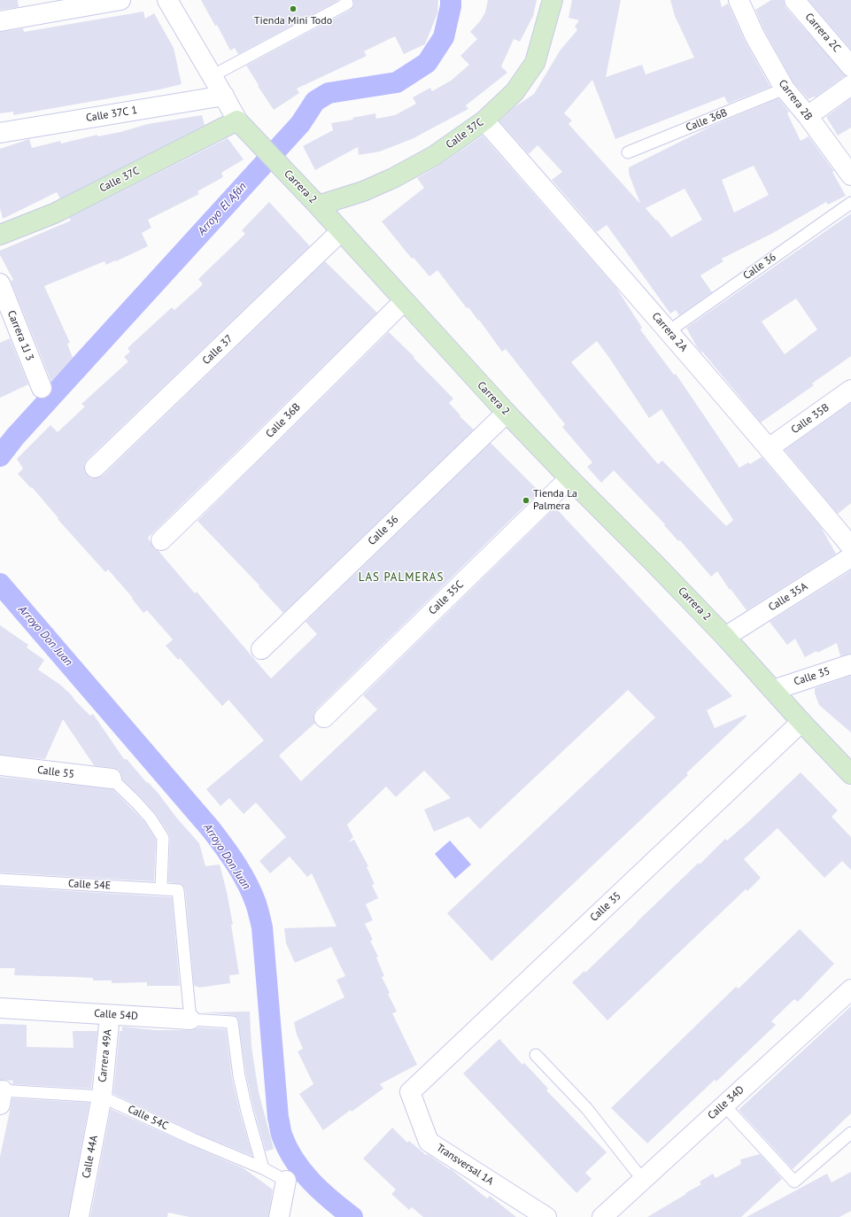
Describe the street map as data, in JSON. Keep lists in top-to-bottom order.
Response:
{
  "streets": {
    "street": [
      "Carrera 2C",
      "Carrera 2B",
      "Calle 37C 1",
      "Calle 36B",
      "Calle 37C",
      "Carrera 2",
      "Calle 36",
      "Carrera 2A",
      "Carrera 1J 3",
      "Calle 37",
      "Calle 35B",
      "Calle 35A",
      "Calle 35C",
      "Calle 35",
      "Calle 55",
      "Calle 54D",
      "Carrera 49A",
      "Calle 34D",
      "Calle 44A",
      "Transversal 1A"
    ],
    "lane": ["Calle 54E", "Calle 54C"]
  },
  "crossings": [
    ["Carrera 2B", "Calle 36B"],
    ["Calle 37C 1", "Carrera 2"],
    ["Calle 36B", "Carrera 2"],
    ["Calle 37C", "Carrera 2"],
    ["Calle 37C", "Carrera 2A"],
    ["Carrera 2", "Calle 36"],
    ["Carrera 2", "Calle 37"],
    ["Carrera 2", "Calle 35A"],
    ["Carrera 2", "Calle 35C"],
    ["Carrera 2", "Calle 35"],
    ["Calle 36", "Carrera 2A"],
    ["Carrera 2A", "Calle 35B"],
    ["Calle 35", "Transversal 1A"],
    ["Calle 54E", "Calle 54D"],
    ["Calle 54D", "Carrera 49A"],
    ["Calle 54D", "Calle 54C"],
    ["Carrera 49A", "Calle 54C"],
    ["Carrera 49A", "Calle 44A"],
    ["Calle 54C", "Calle 44A"]
  ],
  "districts": ["LAS PALMERAS"],
  "water": ["Arroyo El Afán", "Arroyo Don Juan"],
  "places": ["Tienda Mini Todo", "Tienda La Palmera"]
}
